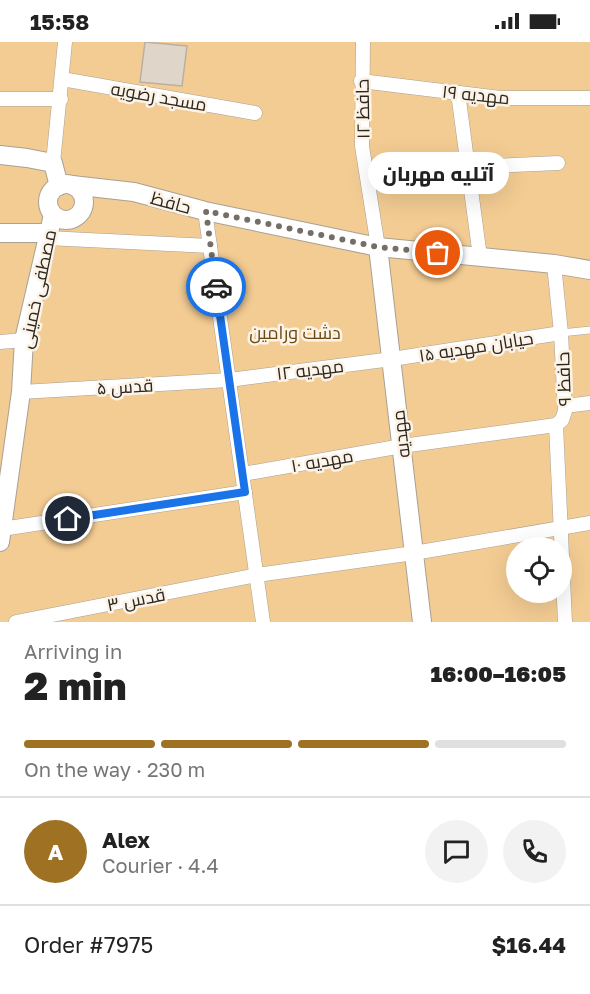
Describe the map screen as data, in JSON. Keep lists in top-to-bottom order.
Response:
{
  "streets": {
    "street": [
      "مهدیه ۱۹",
      "مسجد رضویه",
      "حافظ ۱۲",
      "حافظ",
      "مصطفی خمینی",
      "حیابان مهدیه ۱۵",
      "مهدیه ۱۲",
      "حافظ ۹",
      "قدس ۵",
      "مهدیه",
      "مهدیه ۱۰",
      "قدس ۳"
    ]
  },
  "crossings": [
    ["مهدیه ۱۹", "حافظ ۱۲"],
    ["حافظ ۱۲", "حافظ"],
    ["حافظ ۱۲", "مهدیه"],
    ["حافظ", "مصطفی خمینی"],
    ["حافظ", "حافظ ۹"],
    ["حافظ", "مهدیه"],
    ["مصطفی خمینی", "قدس ۵"],
    ["حیابان مهدیه ۱۵", "مهدیه ۱۲"],
    ["حیابان مهدیه ۱۵", "حافظ ۹"],
    ["حیابان مهدیه ۱۵", "مهدیه"],
    ["مهدیه ۱۲", "قدس ۵"],
    ["مهدیه ۱۲", "مهدیه"],
    ["حافظ ۹", "مهدیه ۱۰"],
    ["حافظ ۹", "قدس ۳"],
    ["مهدیه", "مهدیه ۱۰"],
    ["مهدیه", "قدس ۳"]
  ],
  "parks": ["دشت ورامین"],
  "places": ["آتلیه مهربان"],
  "page": {
    "status": "15:58",
    "bubble": "آتلیه مهربان",
    "heading": ["2 min", "Arriving in", "16:00–16:05"],
    "panel": [
      "Alex",
      "Courier · 4.4",
      "Order #7975",
      "$16.44"
    ],
    "bar": "On the way · 230 m",
    "round": "A"
  }
}
